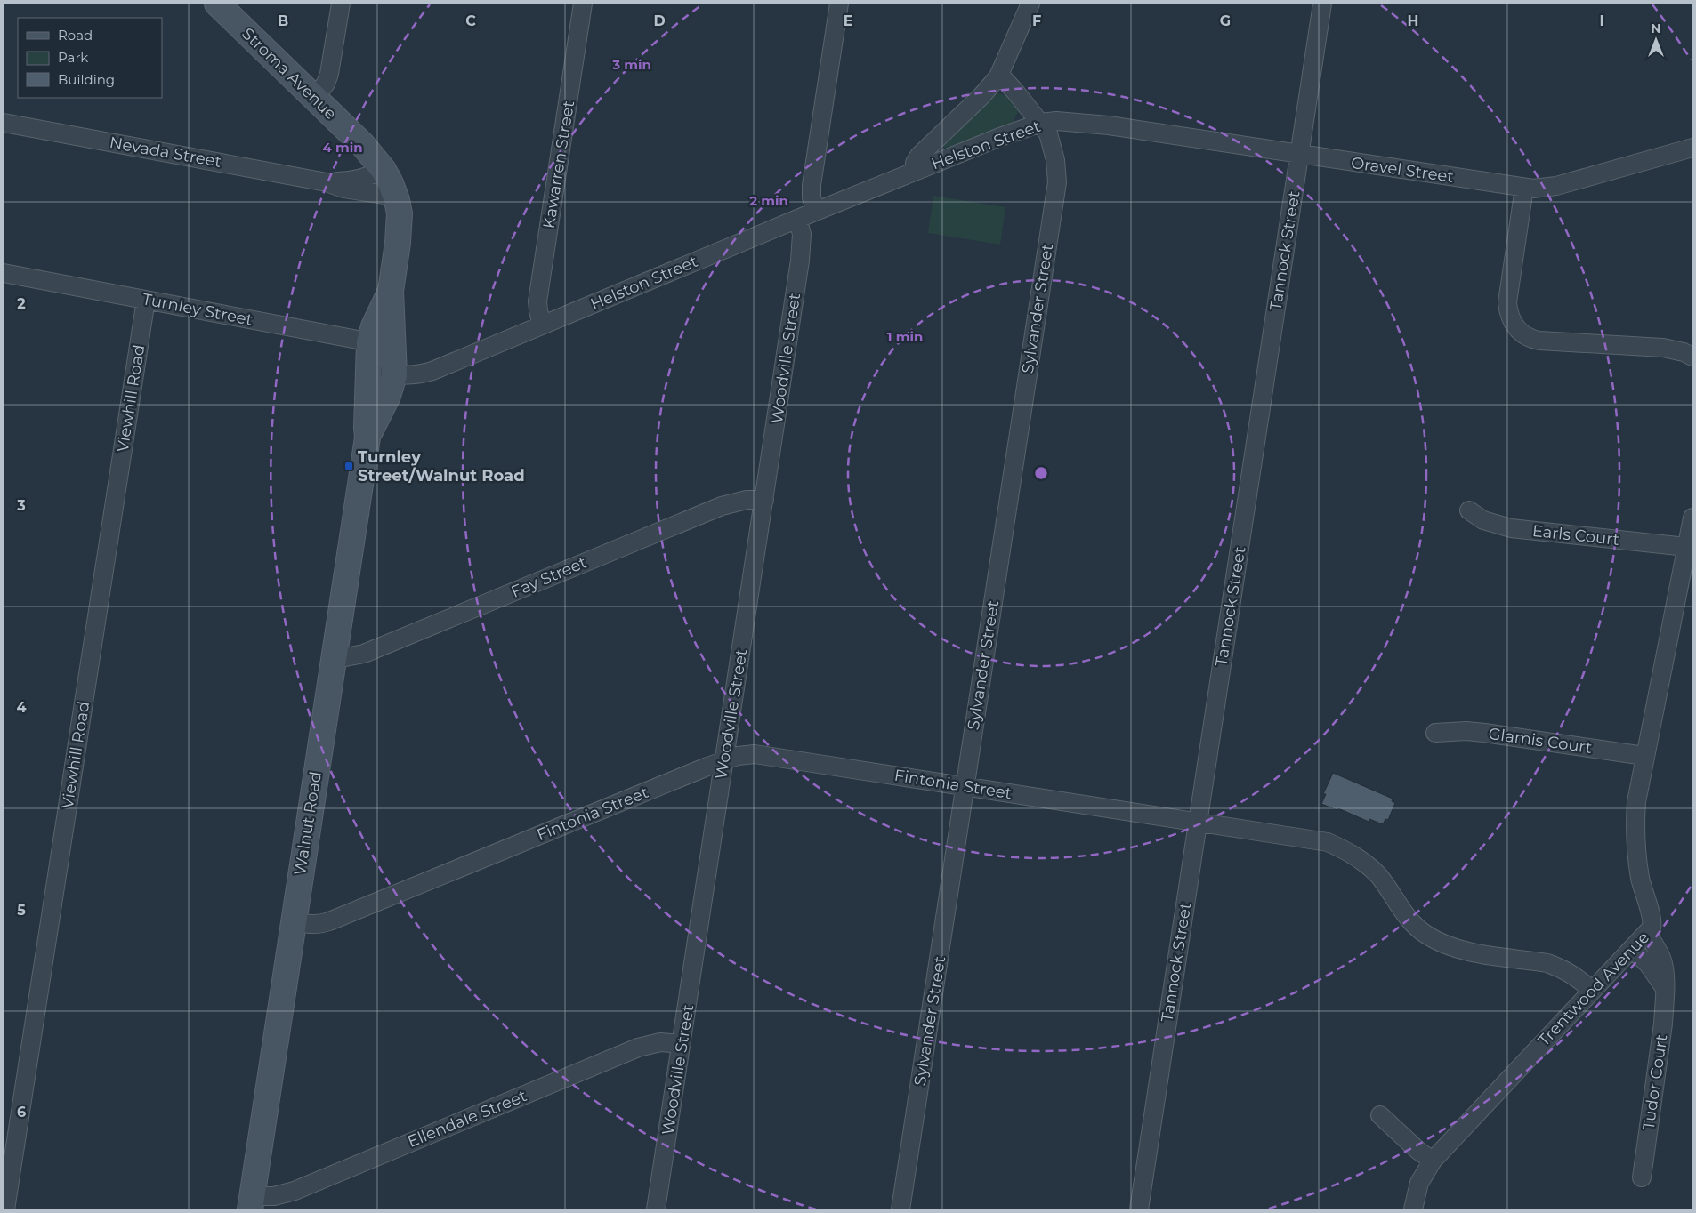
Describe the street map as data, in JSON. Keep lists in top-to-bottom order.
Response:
{
  "streets": {
    "street": [
      "Stroma Avenue",
      "Helston Street",
      "Nevada Street",
      "Kawarren Street",
      "Oravel Street",
      "Tannock Street",
      "Sylvander Street",
      "Turnley Street",
      "Woodville Street",
      "Viewhill Road",
      "Earls Court",
      "Fay Street",
      "Glamis Court",
      "Fintonia Street",
      "Walnut Road",
      "Trentwood Avenue",
      "Tudor Court",
      "Ellendale Street"
    ]
  },
  "crossings": [
    ["Stroma Avenue", "Nevada Street"],
    ["Stroma Avenue", "Walnut Road"],
    ["Helston Street", "Kawarren Street"],
    ["Helston Street", "Oravel Street"],
    ["Helston Street", "Sylvander Street"],
    ["Helston Street", "Woodville Street"],
    ["Helston Street", "Walnut Road"],
    ["Nevada Street", "Walnut Road"],
    ["Oravel Street", "Tannock Street"],
    ["Tannock Street", "Fintonia Street"],
    ["Sylvander Street", "Fintonia Street"],
    ["Turnley Street", "Viewhill Road"],
    ["Turnley Street", "Walnut Road"],
    ["Woodville Street", "Fay Street"],
    ["Woodville Street", "Fintonia Street"],
    ["Woodville Street", "Ellendale Street"],
    ["Earls Court", "Trentwood Avenue"],
    ["Fay Street", "Walnut Road"],
    ["Glamis Court", "Trentwood Avenue"],
    ["Fintonia Street", "Walnut Road"],
    ["Fintonia Street", "Trentwood Avenue"],
    ["Walnut Road", "Ellendale Street"],
    ["Trentwood Avenue", "Tudor Court"]
  ],
  "places": {
    "transit": ["Turnley Street/Walnut Road"]
  },
  "legend": ["Road", "Park", "Building"],
  "north": "top",
  "grid": {
    "columns": [
      "B",
      "C",
      "D",
      "E",
      "F",
      "G",
      "H",
      "I"
    ],
    "rows": [
      "2",
      "3",
      "4",
      "5",
      "6"
    ]
  },
  "rings": [
    "3 min",
    "4 min",
    "2 min",
    "1 min"
  ]
}
